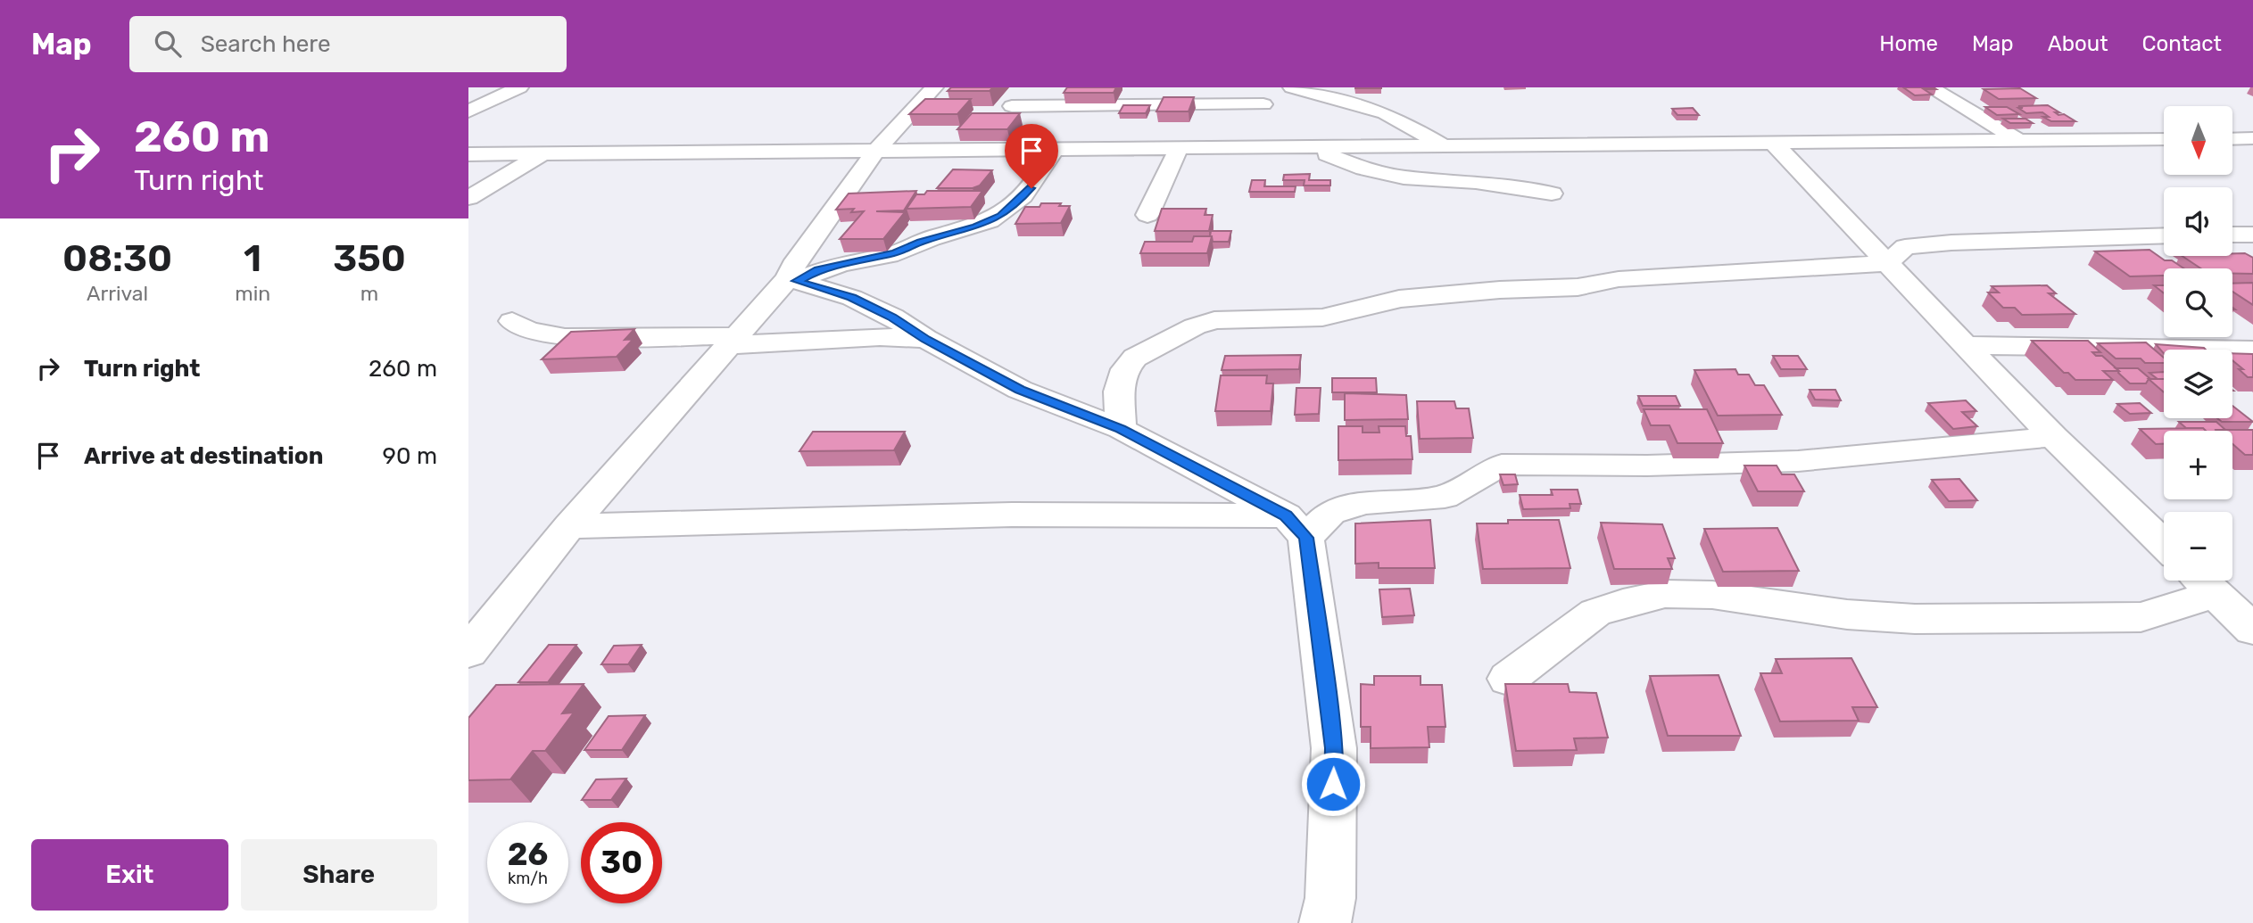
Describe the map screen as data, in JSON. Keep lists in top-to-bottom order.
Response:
{
  "north": "bottom",
  "page": {
    "header": "Map",
    "search": "Search here",
    "nav": [
      "Home",
      "Map",
      "About",
      "Contact"
    ],
    "turn": ["260 m", "Turn right"],
    "map_buttons": ["+", "−"],
    "eta": [
      "08:30",
      "Arrival",
      "1",
      "min",
      "350",
      "m"
    ],
    "list": [
      {
        "name": "Turn right",
        "value": "260 m"
      },
      {
        "name": "Arrive at destination",
        "value": "90 m"
      }
    ],
    "speed": "26 km/h",
    "limit": "30",
    "buttons": ["Exit", "Share"]
  }
}
